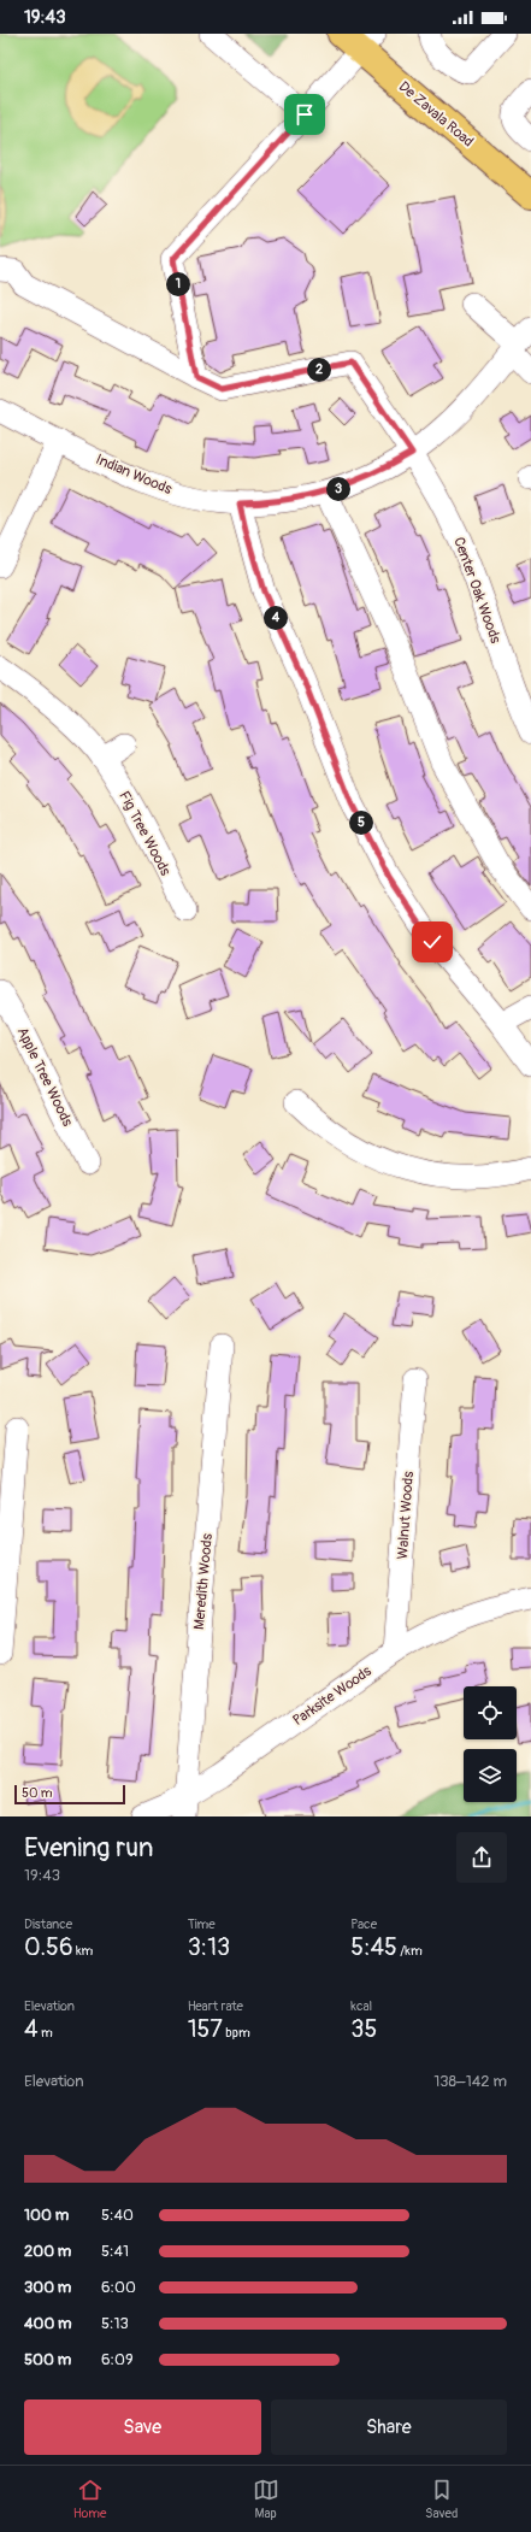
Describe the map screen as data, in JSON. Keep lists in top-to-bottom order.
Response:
{
  "streets": {
    "main road": ["De Zavala Road"],
    "street": [
      "Indian Woods",
      "Center Oak Woods",
      "Fig Tree Woods",
      "Apple Tree Woods",
      "Walnut Woods",
      "Meredith Woods",
      "Parksite Woods"
    ]
  },
  "crossings": [
    ["Indian Woods", "Center Oak Woods"],
    ["Walnut Woods", "Parksite Woods"],
    ["Meredith Woods", "Parksite Woods"]
  ],
  "scale_bar": "50 m",
  "page": {
    "status": "19:43",
    "pins": [
      "1",
      "2",
      "3",
      "4",
      "5"
    ],
    "scale": "50 m",
    "heading": ["Evening run", "19:43"],
    "stats": [
      ["Distance", "0.56 km"],
      ["Time", "3:13"],
      ["Pace", "5:45 /km"],
      ["Elevation", "4 m"],
      ["Heart rate", "157 bpm"],
      ["kcal", "35"]
    ],
    "chart": ["Elevation", "138–142 m"],
    "list": [
      {
        "name": "100 m",
        "note": "5:40"
      },
      {
        "name": "200 m",
        "note": "5:41"
      },
      {
        "name": "300 m",
        "note": "6:00"
      },
      {
        "name": "400 m",
        "note": "5:13"
      },
      {
        "name": "500 m",
        "note": "6:09"
      }
    ],
    "buttons": ["Save", "Share"],
    "tabs": ["Home", "Map", "Saved"]
  }
}
